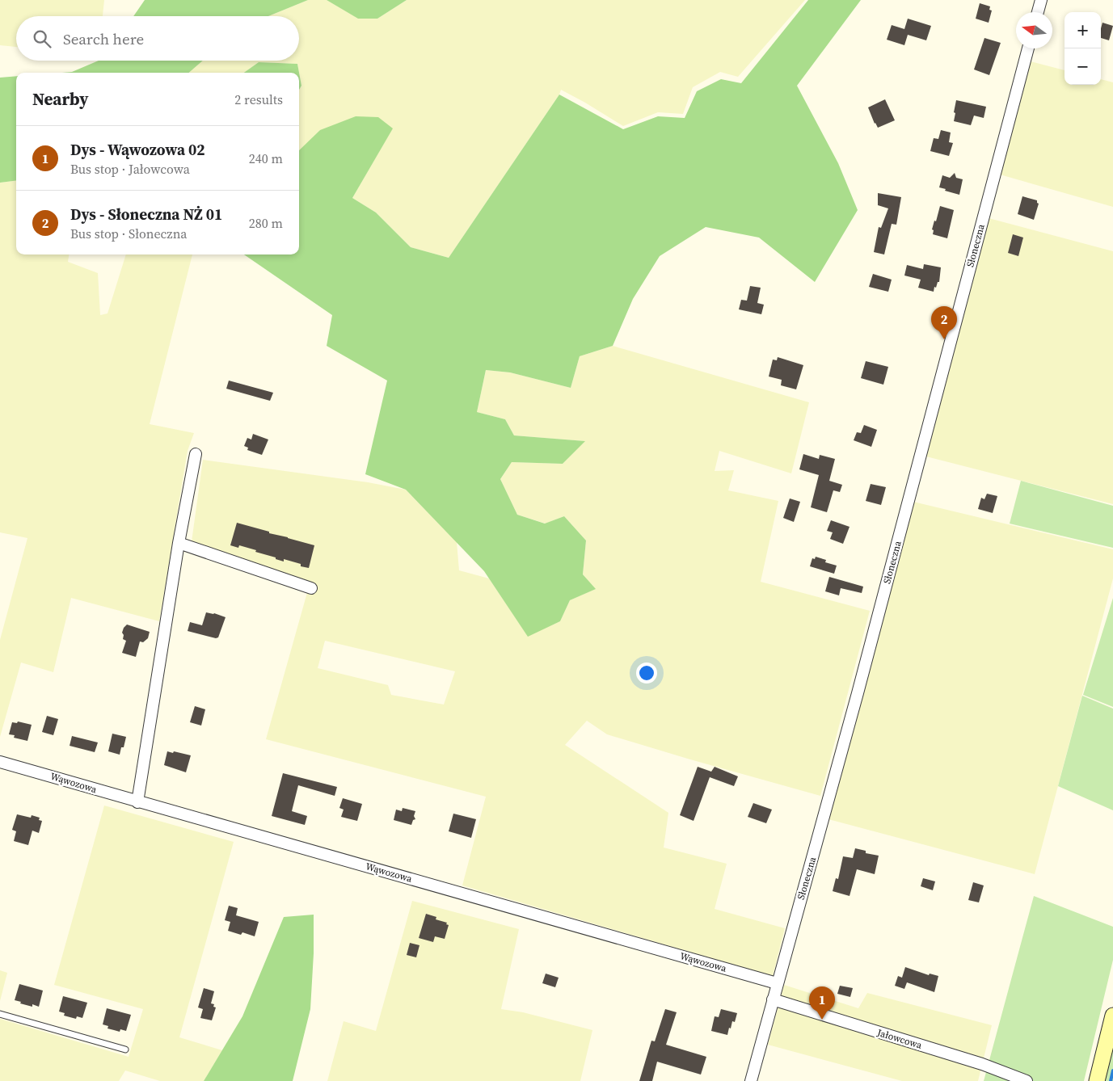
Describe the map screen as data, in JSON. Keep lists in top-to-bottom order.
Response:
{
  "streets": {
    "street": ["Słoneczna", "Wąwozowa", "Jałowcowa"]
  },
  "crossings": [
    ["Słoneczna", "Wąwozowa"],
    ["Słoneczna", "Jałowcowa"]
  ],
  "north": "left",
  "page": {
    "map_buttons": ["+", "−"],
    "search": "Search here",
    "heading": ["Nearby", "2 results"],
    "list": [
      {
        "mark": "1",
        "name": "Dys - Wąwozowa 02",
        "note": "Bus stop · Jałowcowa",
        "value": "240 m"
      },
      {
        "mark": "2",
        "name": "Dys - Słoneczna NŻ 01",
        "note": "Bus stop · Słoneczna",
        "value": "280 m"
      }
    ],
    "pins": ["2", "1"]
  }
}
